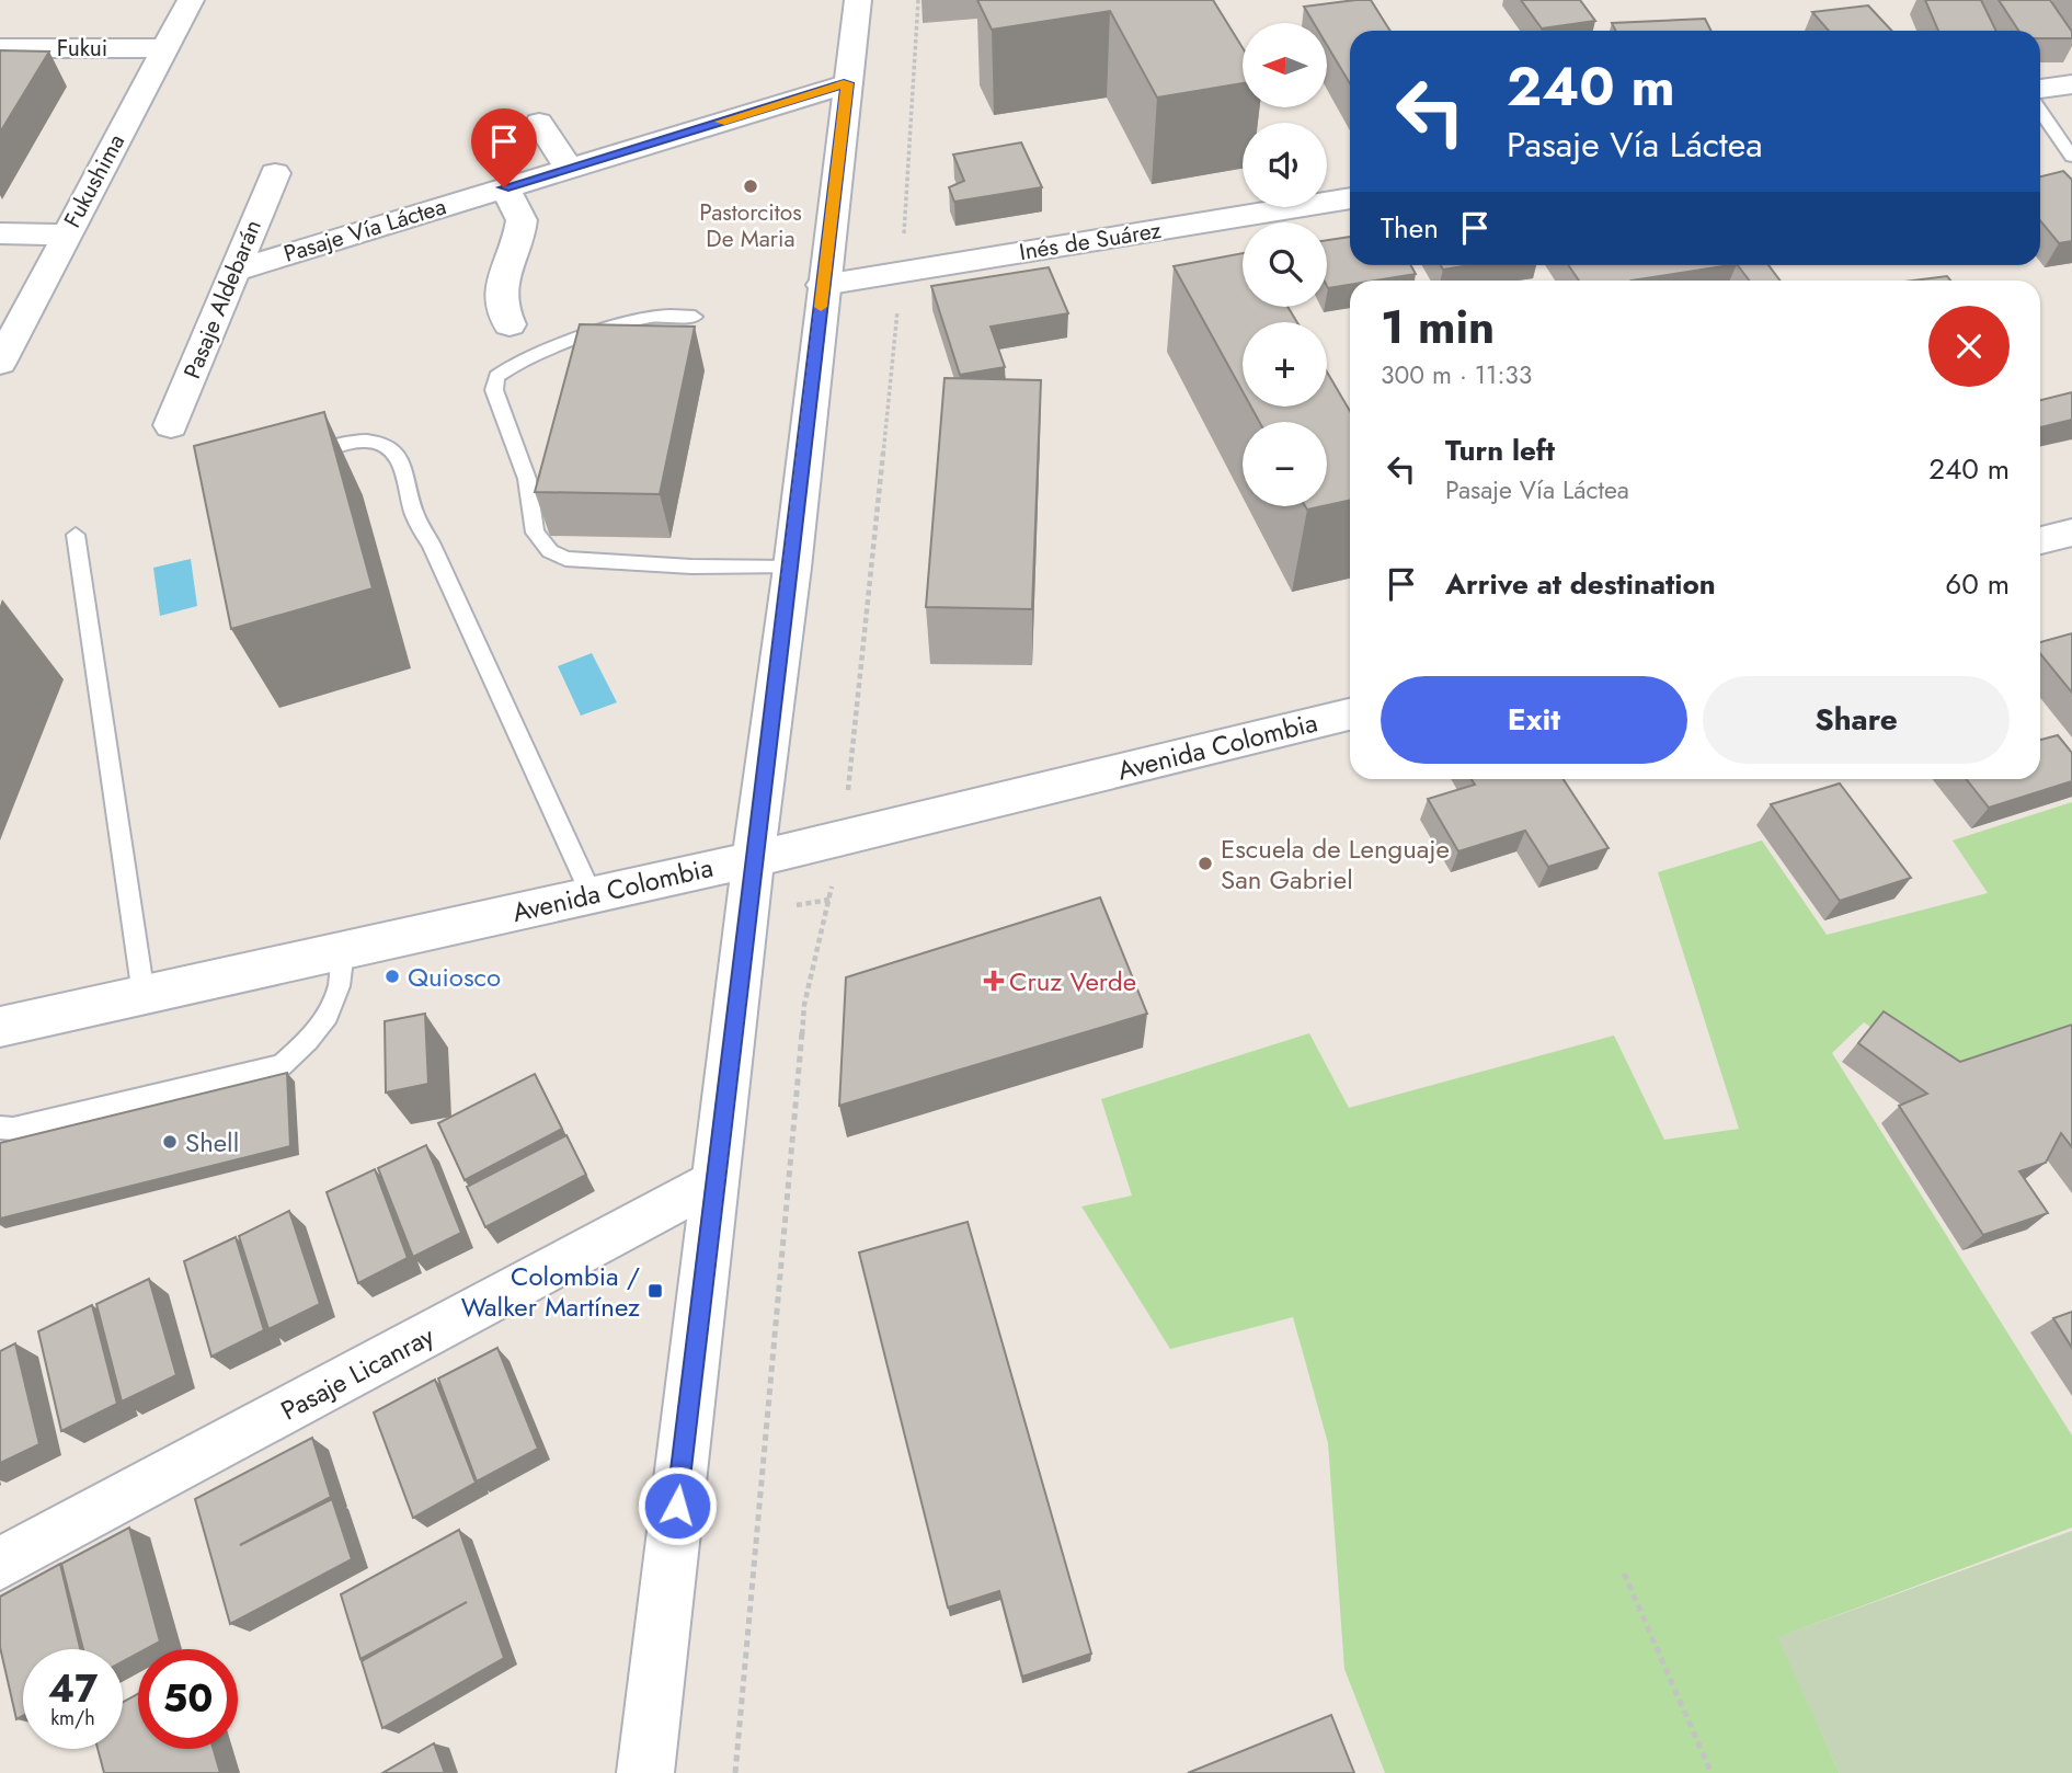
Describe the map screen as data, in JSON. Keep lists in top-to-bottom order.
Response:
{
  "streets": {
    "street": [
      "Fukui",
      "Fukushima",
      "Pasaje Vía Láctea",
      "Inés de Suárez",
      "Pasaje Aldebarán",
      "Avenida Colombia",
      "Pasaje Licanray"
    ]
  },
  "crossings": [
    ["Fukui", "Fukushima"],
    ["Pasaje Vía Láctea", "Pasaje Aldebarán"]
  ],
  "places": {
    "other": [
      "Pastorcitos De Maria",
      "Escuela de Lenguaje San Gabriel",
      "Quiosco",
      "Shell"
    ],
    "health": ["Cruz Verde"],
    "transit": ["Colombia / Walker Martínez"]
  },
  "north": "left",
  "page": {
    "map_buttons": ["+", "−"],
    "turn": ["240 m", "Pasaje Vía Láctea"],
    "then": "Then",
    "heading": ["1 min", "300 m · 11:33"],
    "list": [
      {
        "name": "Turn left",
        "note": "Pasaje Vía Láctea",
        "value": "240 m"
      },
      {
        "name": "Arrive at destination",
        "value": "60 m"
      }
    ],
    "buttons": ["Exit", "Share"],
    "speed": "47 km/h",
    "limit": "50"
  }
}
